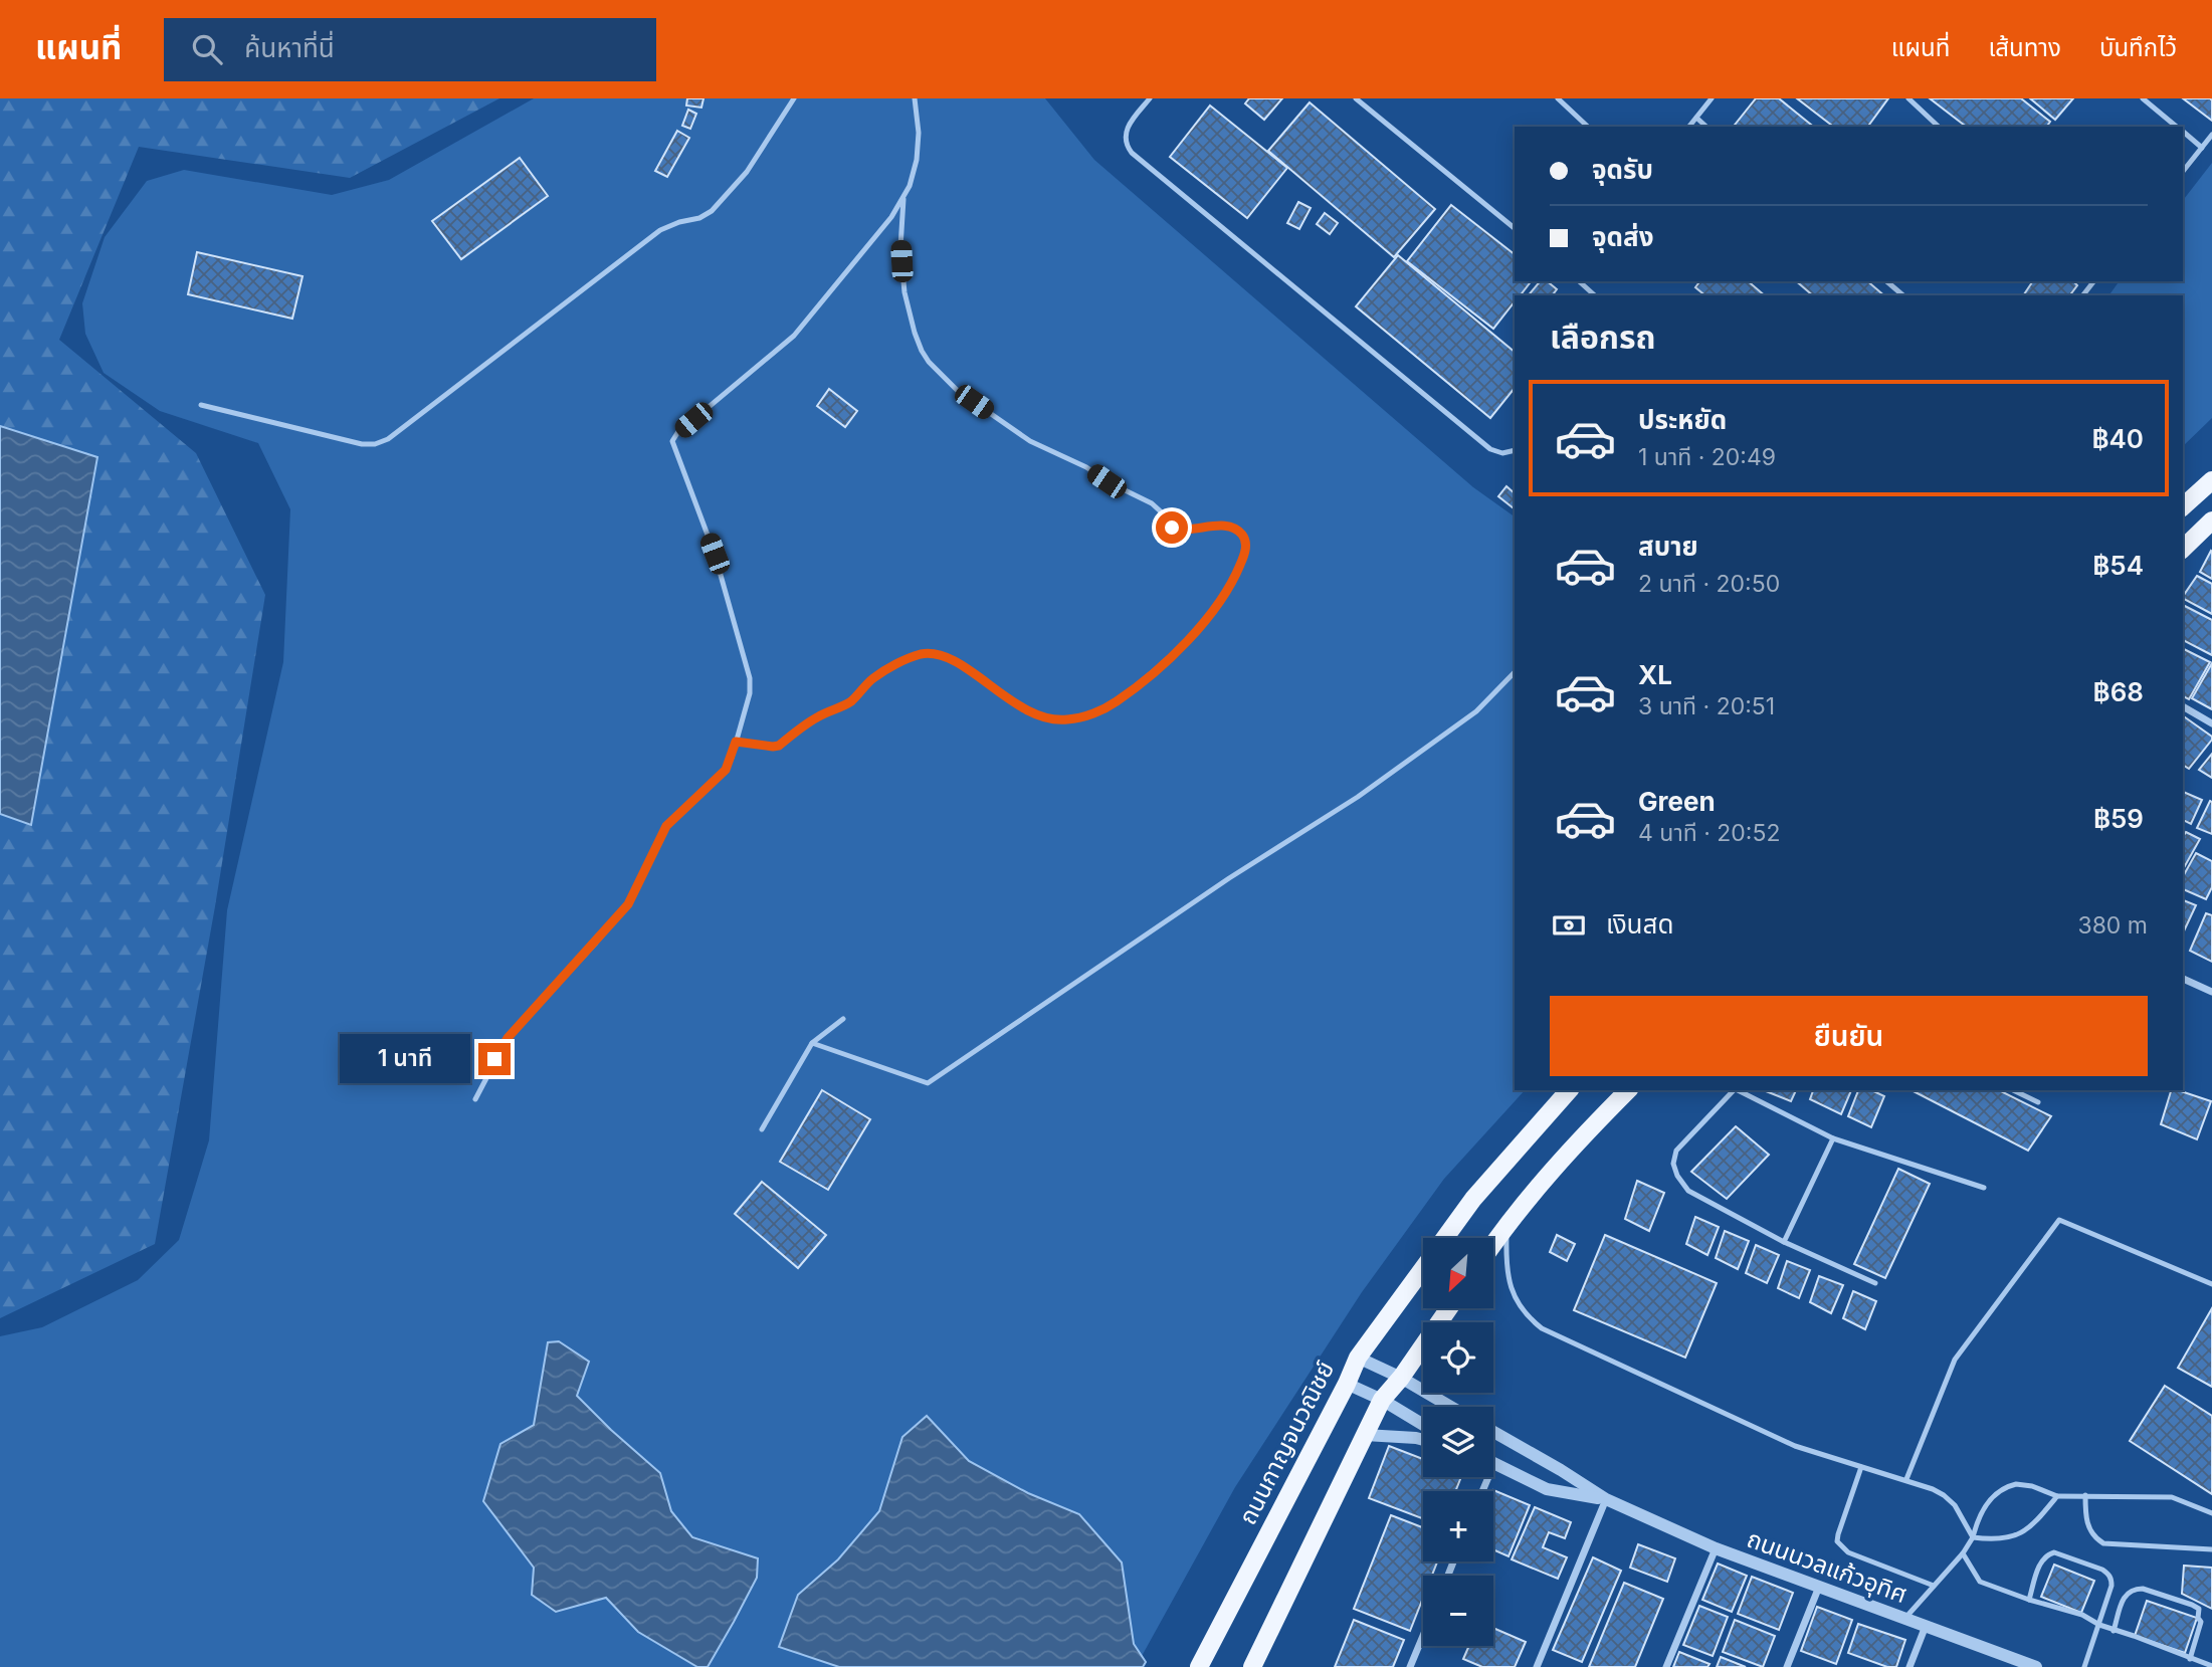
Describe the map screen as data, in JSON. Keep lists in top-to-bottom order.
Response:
{
  "streets": {
    "main road": ["ถนนกาญจนวณิชย์"],
    "street": ["ถนนนวลแก้วอุทิศ"]
  },
  "north": "bottom left",
  "page": {
    "header": "แผนที่",
    "search": "ค้นหาที่นี่",
    "nav": ["แผนที่", "เส้นทาง", "บันทึกไว้"],
    "banner": ["จุดรับ", "จุดส่ง"],
    "heading": "เลือกรถ",
    "list": [
      {
        "name": "ประหยัด",
        "note": "1 นาที · 20:49",
        "value": "฿40"
      },
      {
        "name": "สบาย",
        "note": "2 นาที · 20:50",
        "value": "฿54"
      },
      {
        "name": "XL",
        "note": "3 นาที · 20:51",
        "value": "฿68"
      },
      {
        "name": "Green",
        "note": "4 นาที · 20:52",
        "value": "฿59"
      }
    ],
    "pay": ["เงินสด", "380 m"],
    "buttons": "ยืนยัน",
    "bubble": "1 นาที",
    "map_buttons": ["+", "−"]
  }
}
